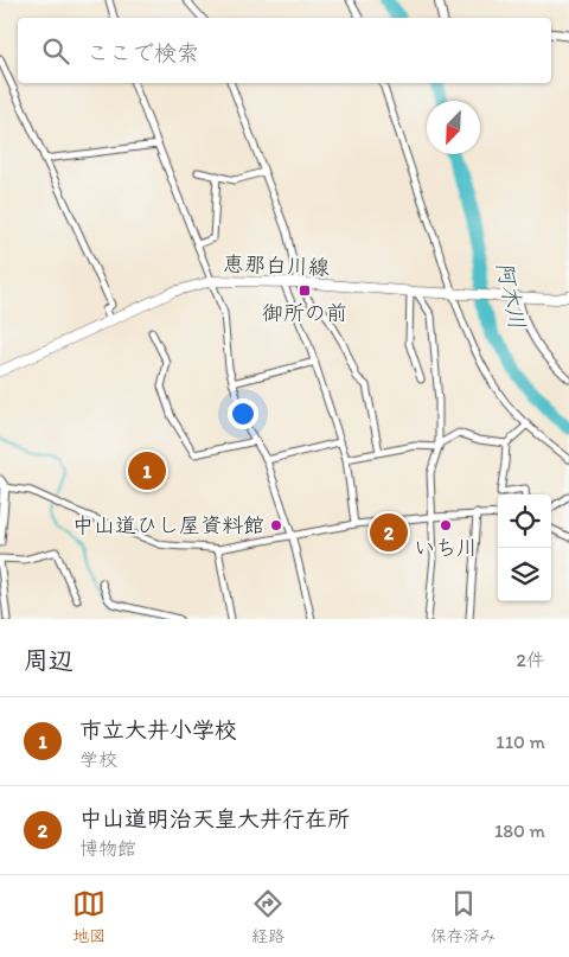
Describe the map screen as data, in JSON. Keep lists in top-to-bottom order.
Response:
{
  "streets": {
    "main road": ["恵那白川線"]
  },
  "water": ["阿木川"],
  "places": {
    "transit": ["御所の前"],
    "other": ["中山道ひし屋資料館", "いち川"]
  },
  "north": "bottom left",
  "page": {
    "search": "ここで検索",
    "pins": ["1", "2"],
    "heading": ["周辺", "2件"],
    "list": [
      {
        "mark": "1",
        "name": "市立大井小学校",
        "note": "学校",
        "value": "110 m"
      },
      {
        "mark": "2",
        "name": "中山道明治天皇大井行在所",
        "note": "博物館",
        "value": "180 m"
      }
    ],
    "nav": ["地図", "経路", "保存済み"]
  }
}
